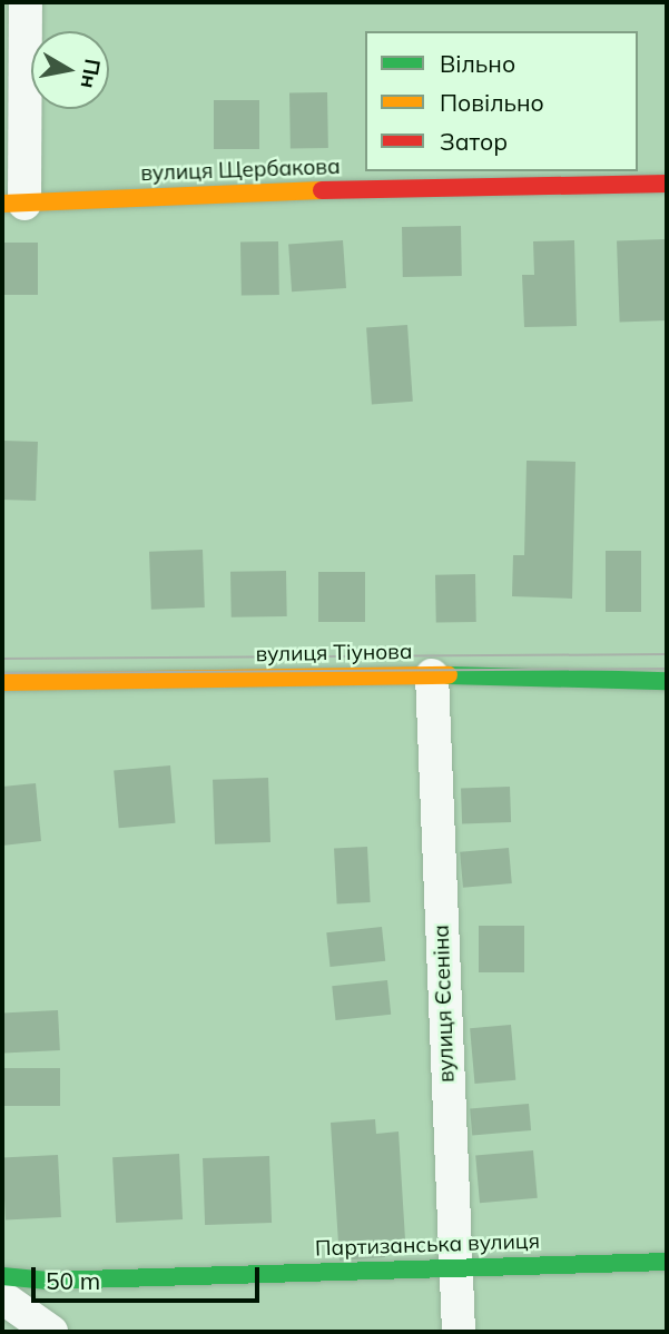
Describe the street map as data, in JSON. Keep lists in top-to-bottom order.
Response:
{
  "streets": {
    "street": [
      "вулиця Щербакова",
      "вулиця Тіунова",
      "вулиця Єсеніна",
      "Партизанська вулиця"
    ]
  },
  "crossings": [
    ["вулиця Тіунова", "вулиця Єсеніна"],
    ["вулиця Єсеніна", "Партизанська вулиця"]
  ],
  "legend": ["Вільно", "Повільно", "Затор"],
  "scale_bar": "50 m",
  "north": "right"
}
